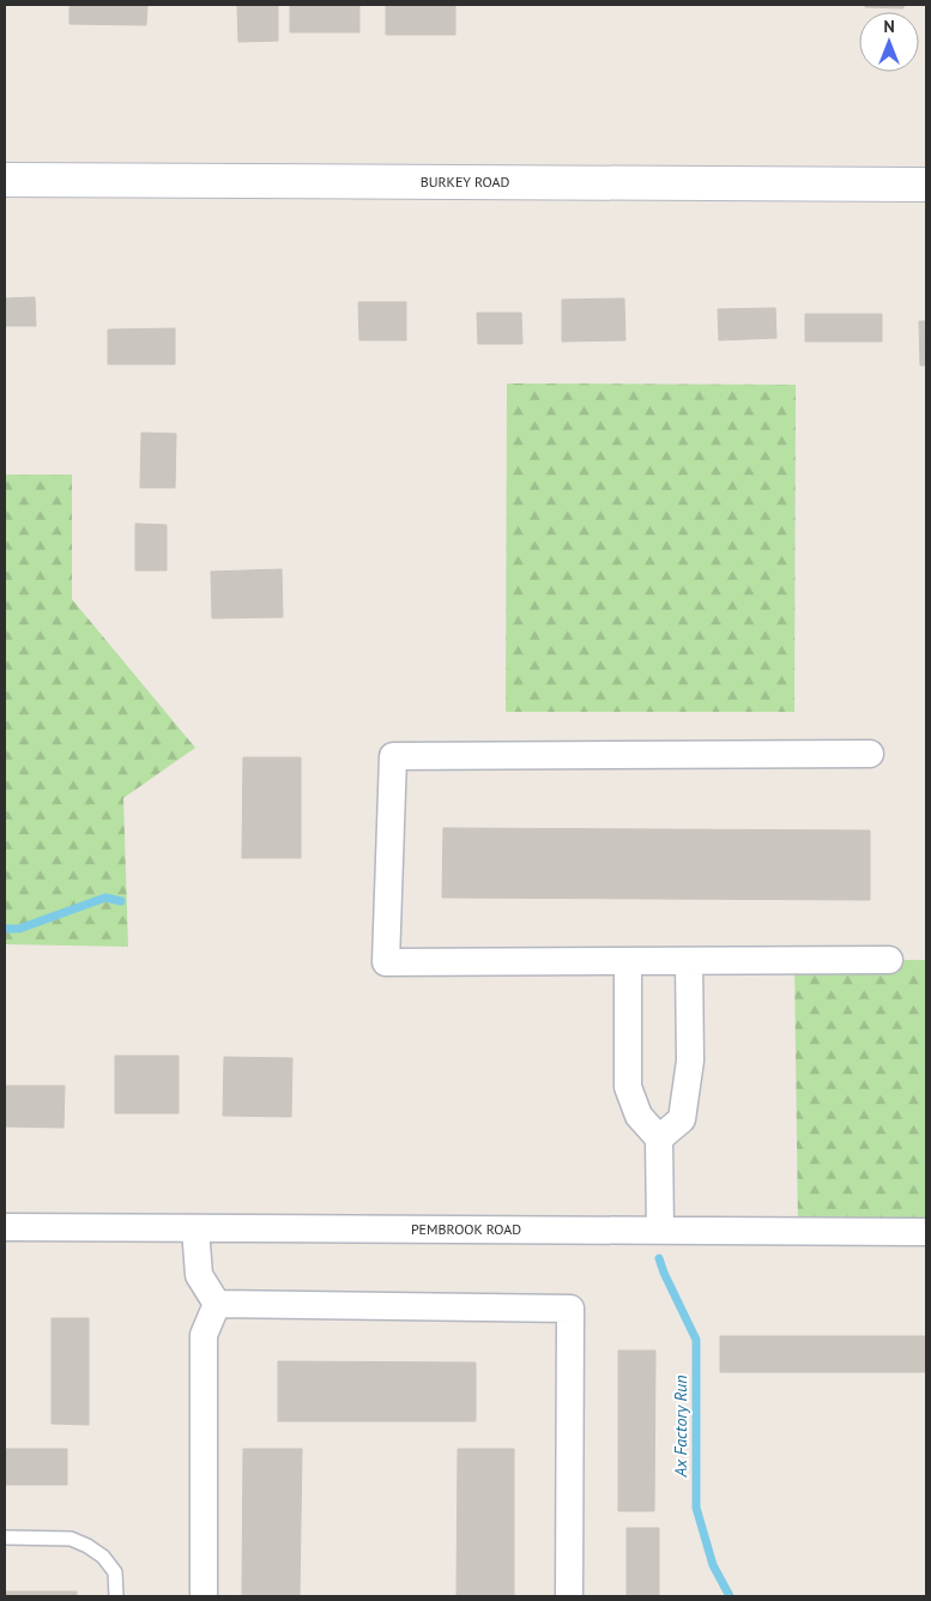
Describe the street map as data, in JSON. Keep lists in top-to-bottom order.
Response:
{
  "streets": {
    "street": ["BURKEY ROAD", "PEMBROOK ROAD"]
  },
  "water": ["Ax Factory Run"],
  "north": "top"
}
